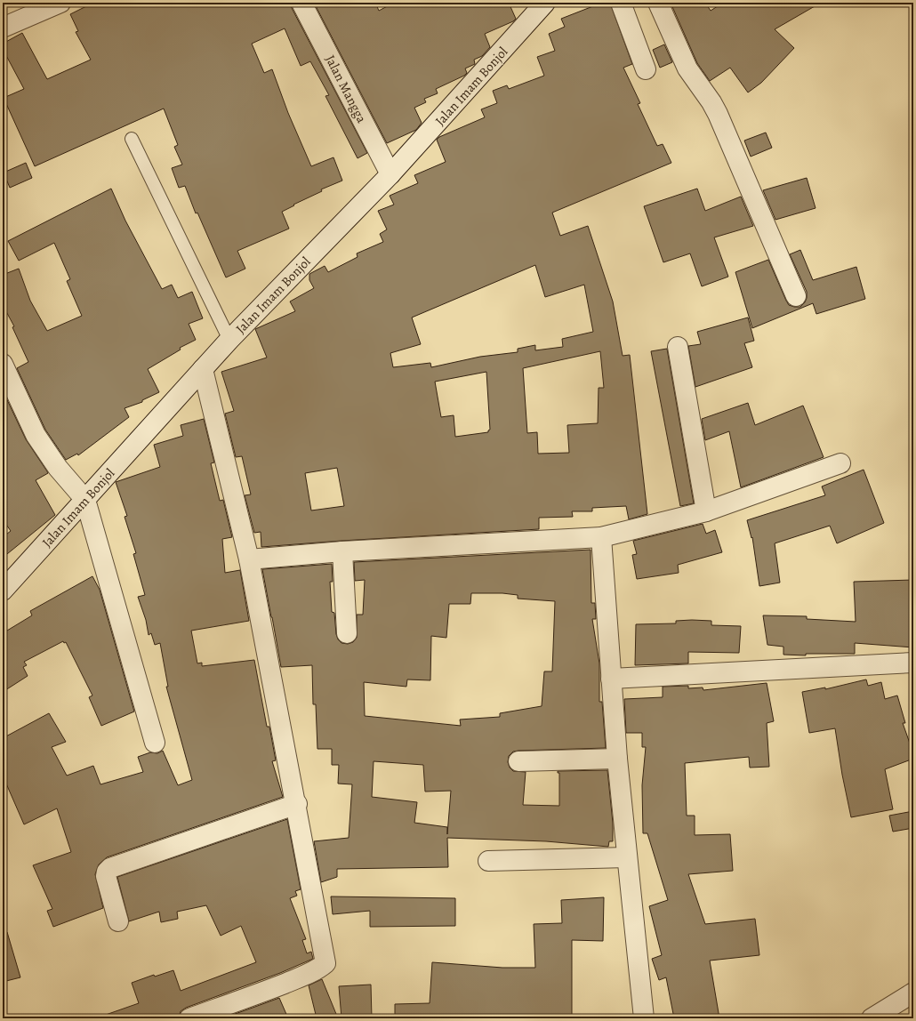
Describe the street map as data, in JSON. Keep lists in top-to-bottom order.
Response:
{
  "streets": {
    "street": ["Jalan Imam Bonjol", "Jalan Mangga"]
  },
  "crossings": [
    ["Jalan Imam Bonjol", "Jalan Mangga"]
  ]
}
